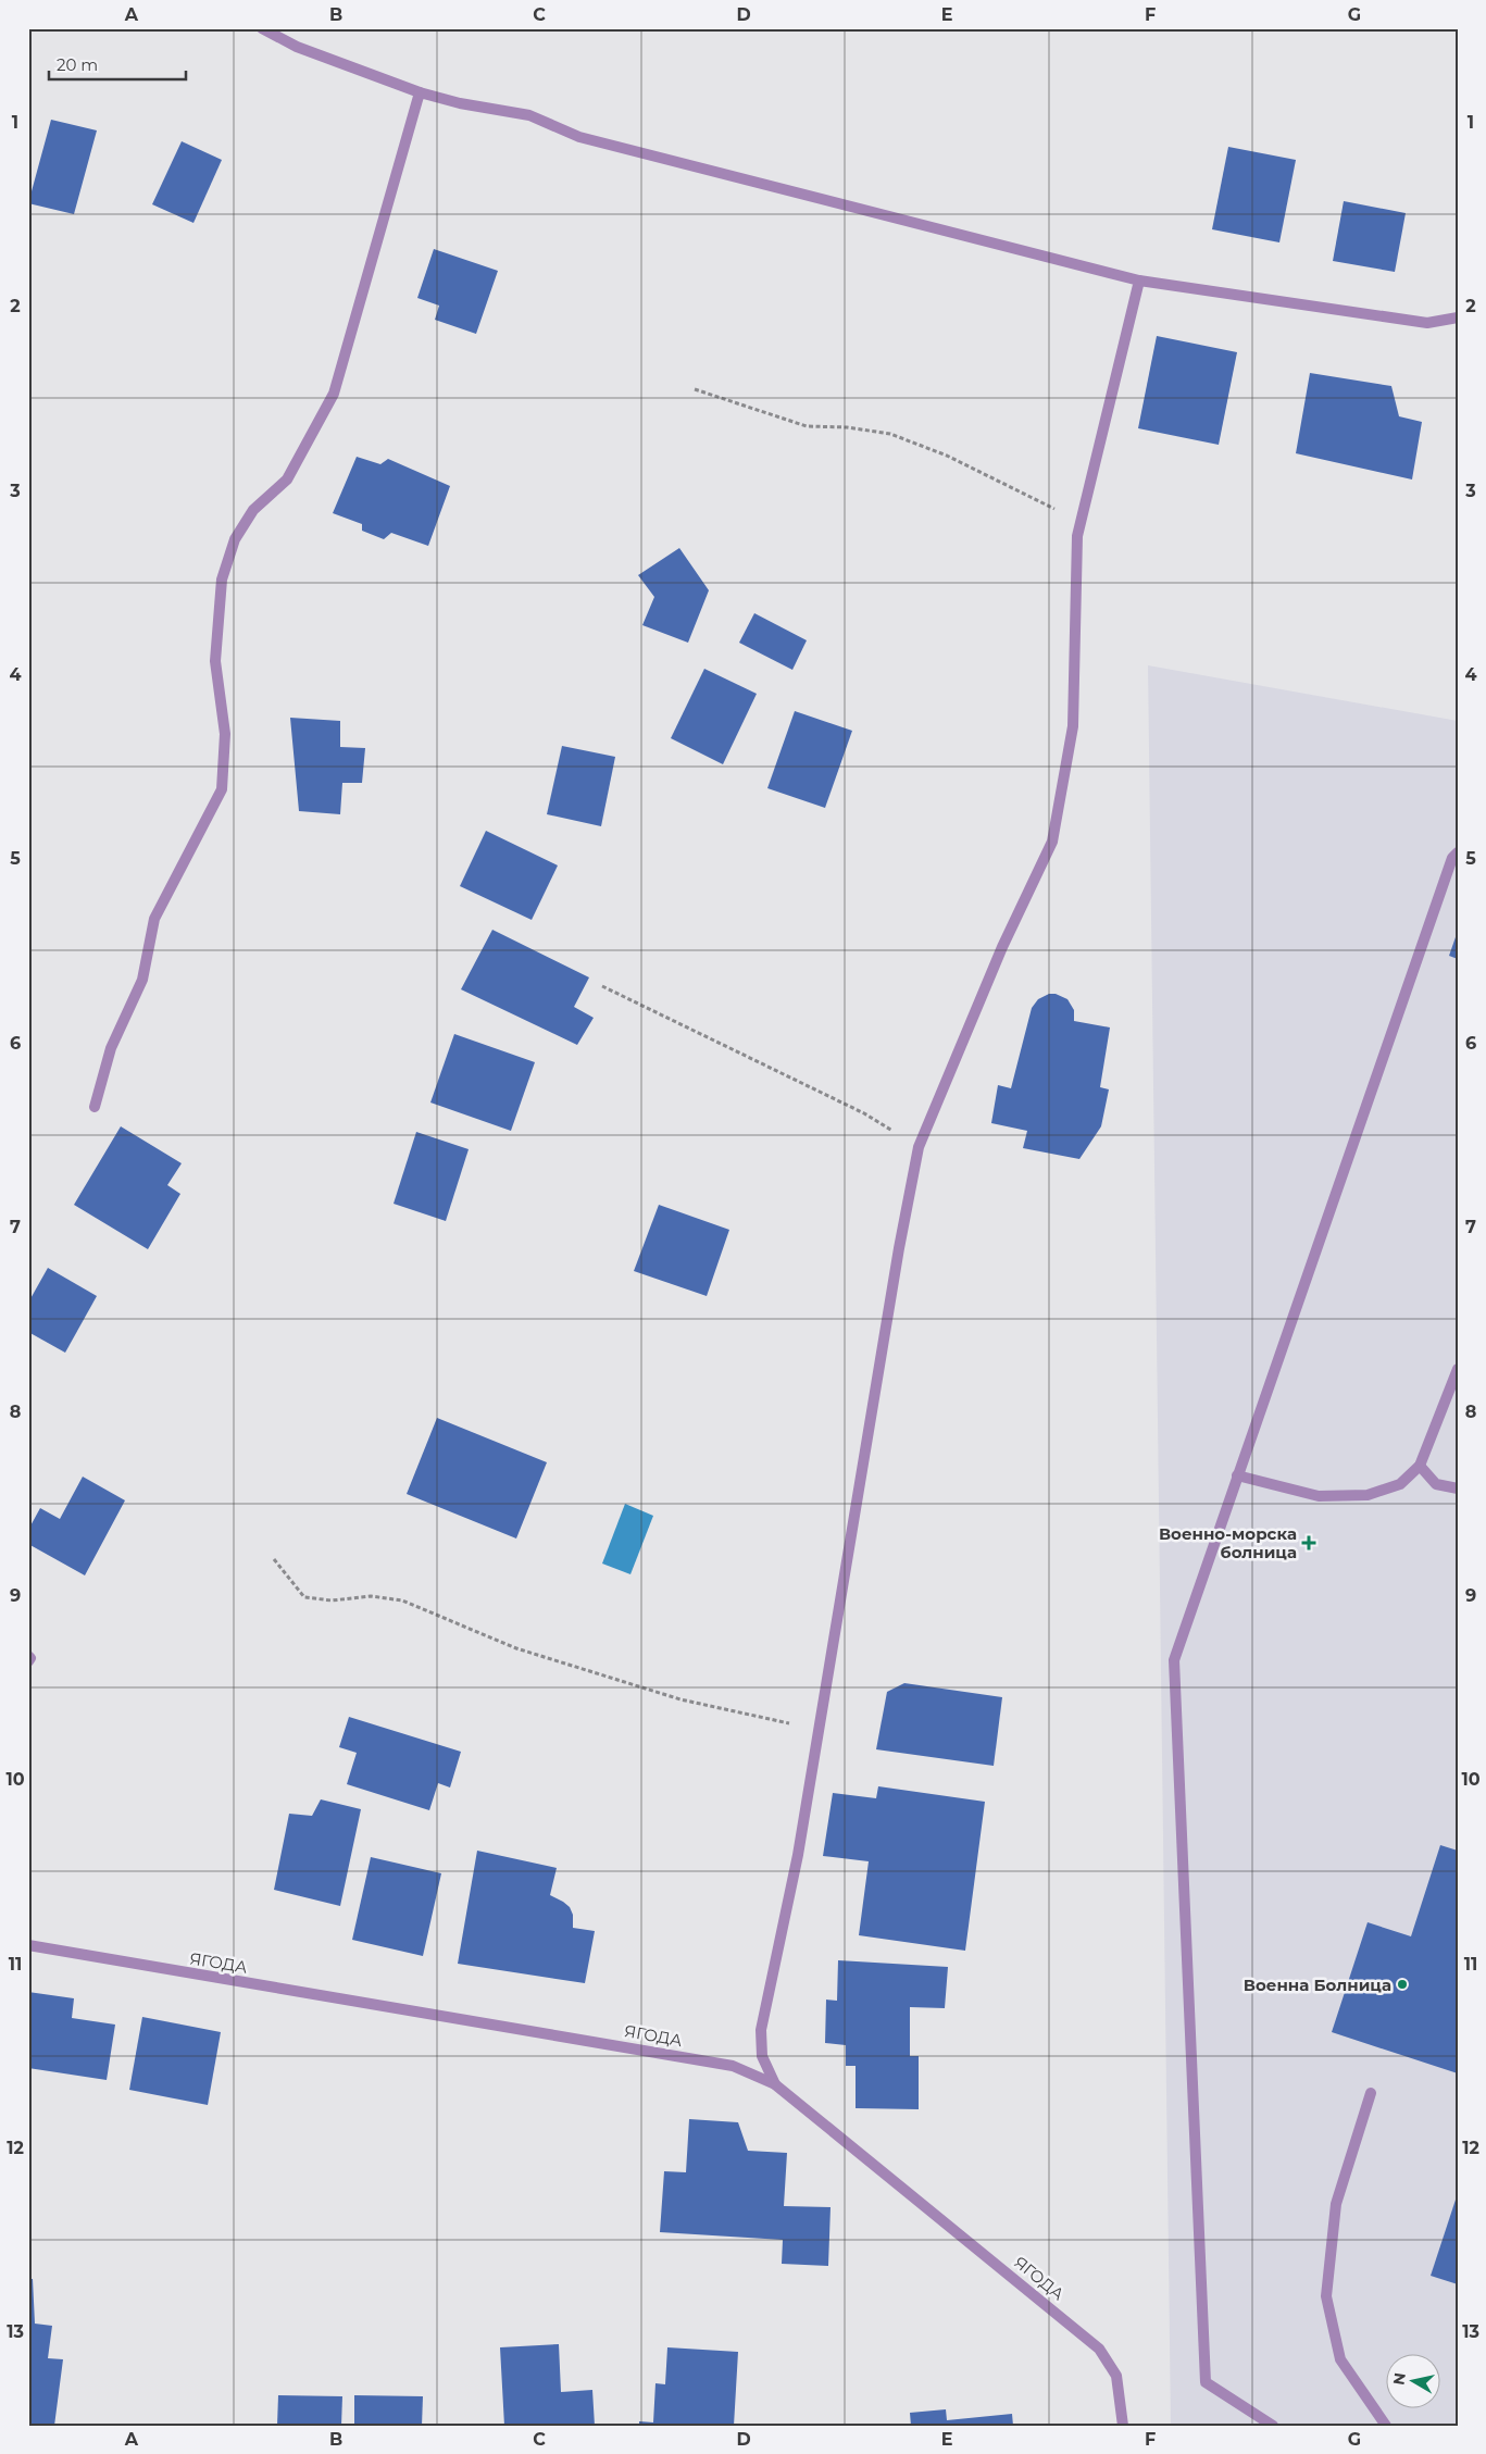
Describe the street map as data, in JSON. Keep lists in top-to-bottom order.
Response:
{
  "streets": {
    "street": ["ЯГОДА"]
  },
  "places": {
    "health": ["Военно-морска болница"],
    "other": ["Военна Болница"]
  },
  "scale_bar": "20 m",
  "north": "left",
  "grid": {
    "columns": [
      "A",
      "B",
      "C",
      "D",
      "E",
      "F",
      "G"
    ],
    "rows": [
      "1",
      "2",
      "3",
      "4",
      "5",
      "6",
      "7",
      "8",
      "9",
      "10",
      "11",
      "12",
      "13"
    ]
  }
}
